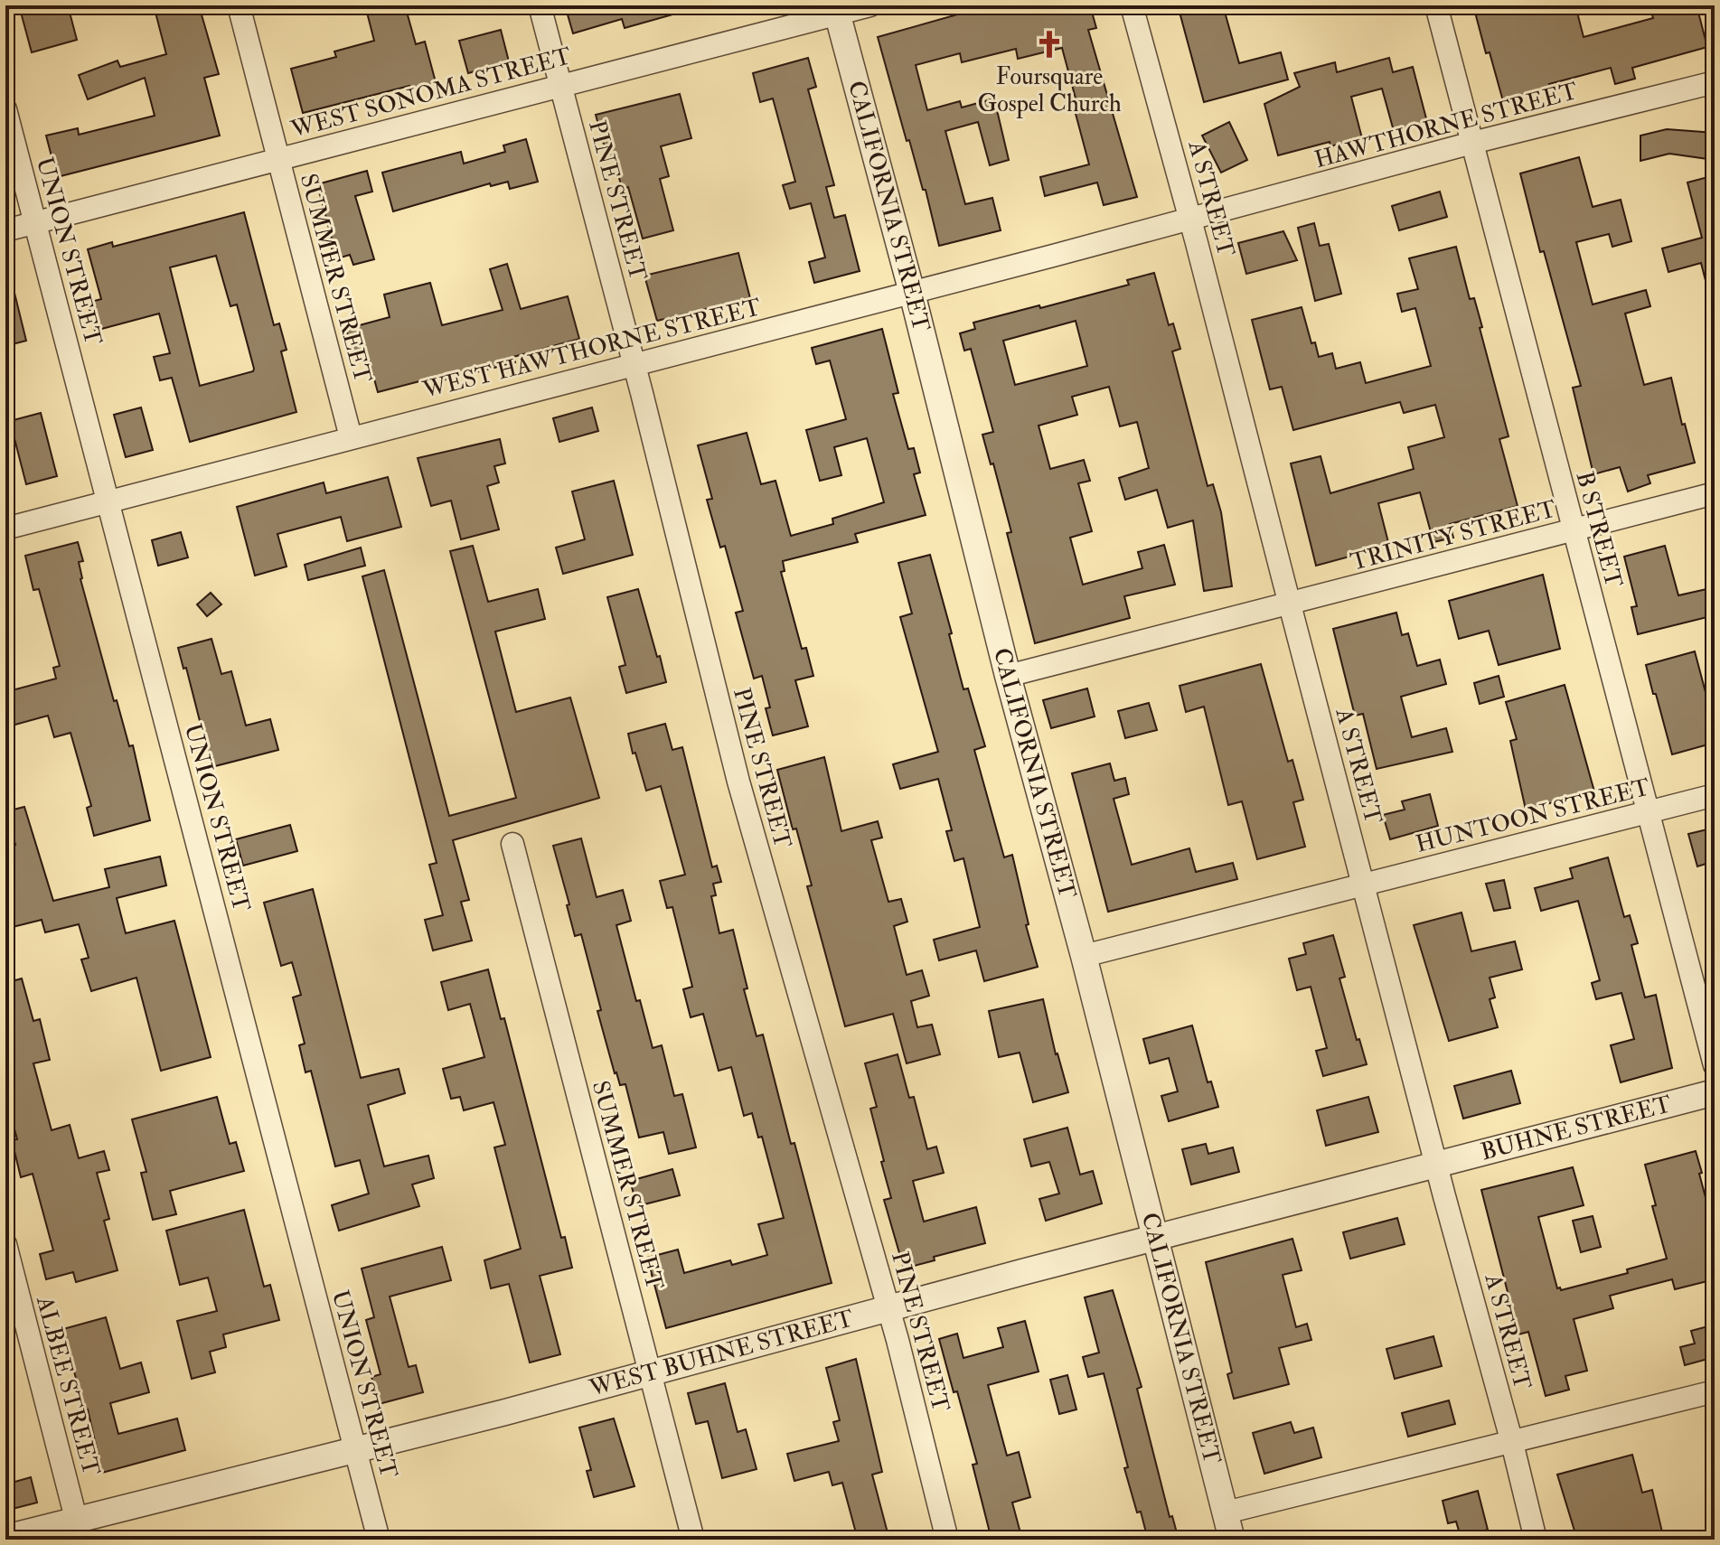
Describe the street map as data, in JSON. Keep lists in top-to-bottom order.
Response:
{
  "streets": {
    "street": [
      "WEST SONOMA STREET",
      "HAWTHORNE STREET",
      "A STREET",
      "PINE STREET",
      "CALIFORNIA STREET",
      "UNION STREET",
      "SUMMER STREET",
      "WEST HAWTHORNE STREET",
      "B STREET",
      "TRINITY STREET",
      "HUNTOON STREET",
      "BUHNE STREET",
      "WEST BUHNE STREET",
      "ALBEE STREET"
    ]
  },
  "crossings": [
    ["WEST SONOMA STREET", "PINE STREET"],
    ["WEST SONOMA STREET", "CALIFORNIA STREET"],
    ["WEST SONOMA STREET", "UNION STREET"],
    ["WEST SONOMA STREET", "SUMMER STREET"],
    ["HAWTHORNE STREET", "A STREET"],
    ["HAWTHORNE STREET", "WEST HAWTHORNE STREET"],
    ["HAWTHORNE STREET", "B STREET"],
    ["A STREET", "WEST HAWTHORNE STREET"],
    ["A STREET", "TRINITY STREET"],
    ["A STREET", "HUNTOON STREET"],
    ["A STREET", "BUHNE STREET"],
    ["A STREET", "WEST BUHNE STREET"],
    ["PINE STREET", "WEST HAWTHORNE STREET"],
    ["PINE STREET", "WEST BUHNE STREET"],
    ["CALIFORNIA STREET", "WEST HAWTHORNE STREET"],
    ["CALIFORNIA STREET", "TRINITY STREET"],
    ["CALIFORNIA STREET", "HUNTOON STREET"],
    ["CALIFORNIA STREET", "WEST BUHNE STREET"],
    ["UNION STREET", "WEST HAWTHORNE STREET"],
    ["UNION STREET", "WEST BUHNE STREET"],
    ["SUMMER STREET", "WEST HAWTHORNE STREET"],
    ["SUMMER STREET", "WEST BUHNE STREET"],
    ["B STREET", "TRINITY STREET"],
    ["B STREET", "HUNTOON STREET"],
    ["BUHNE STREET", "WEST BUHNE STREET"],
    ["WEST BUHNE STREET", "ALBEE STREET"]
  ],
  "places": {
    "church": ["Foursquare Gospel Church"]
  }
}
